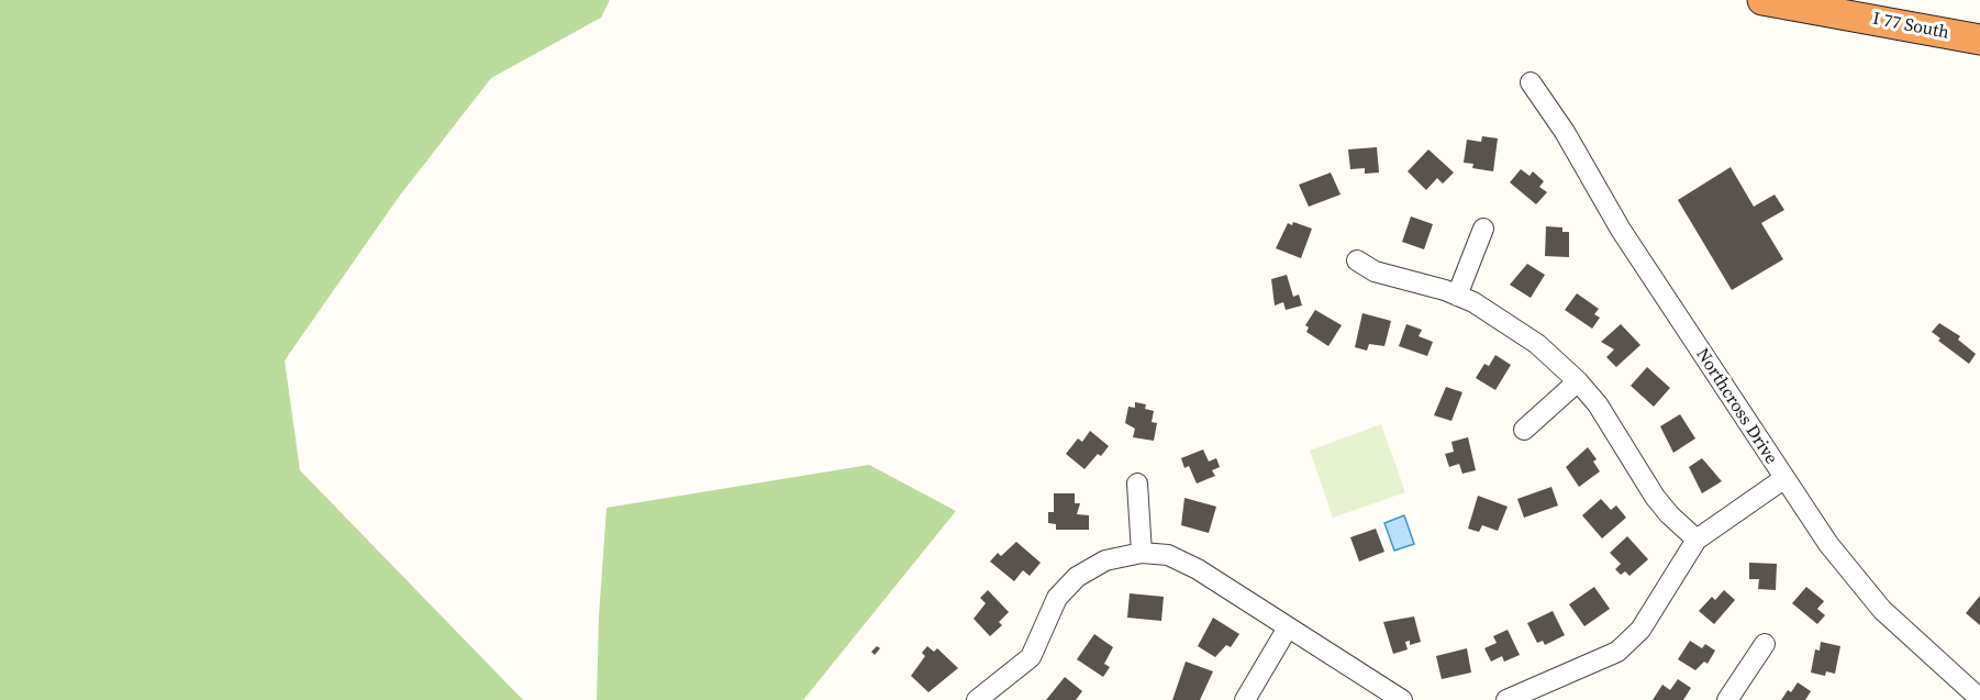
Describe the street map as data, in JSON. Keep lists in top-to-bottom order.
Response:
{
  "streets": {
    "highway": ["I 77 South"],
    "street": ["Northcross Drive"]
  }
}
